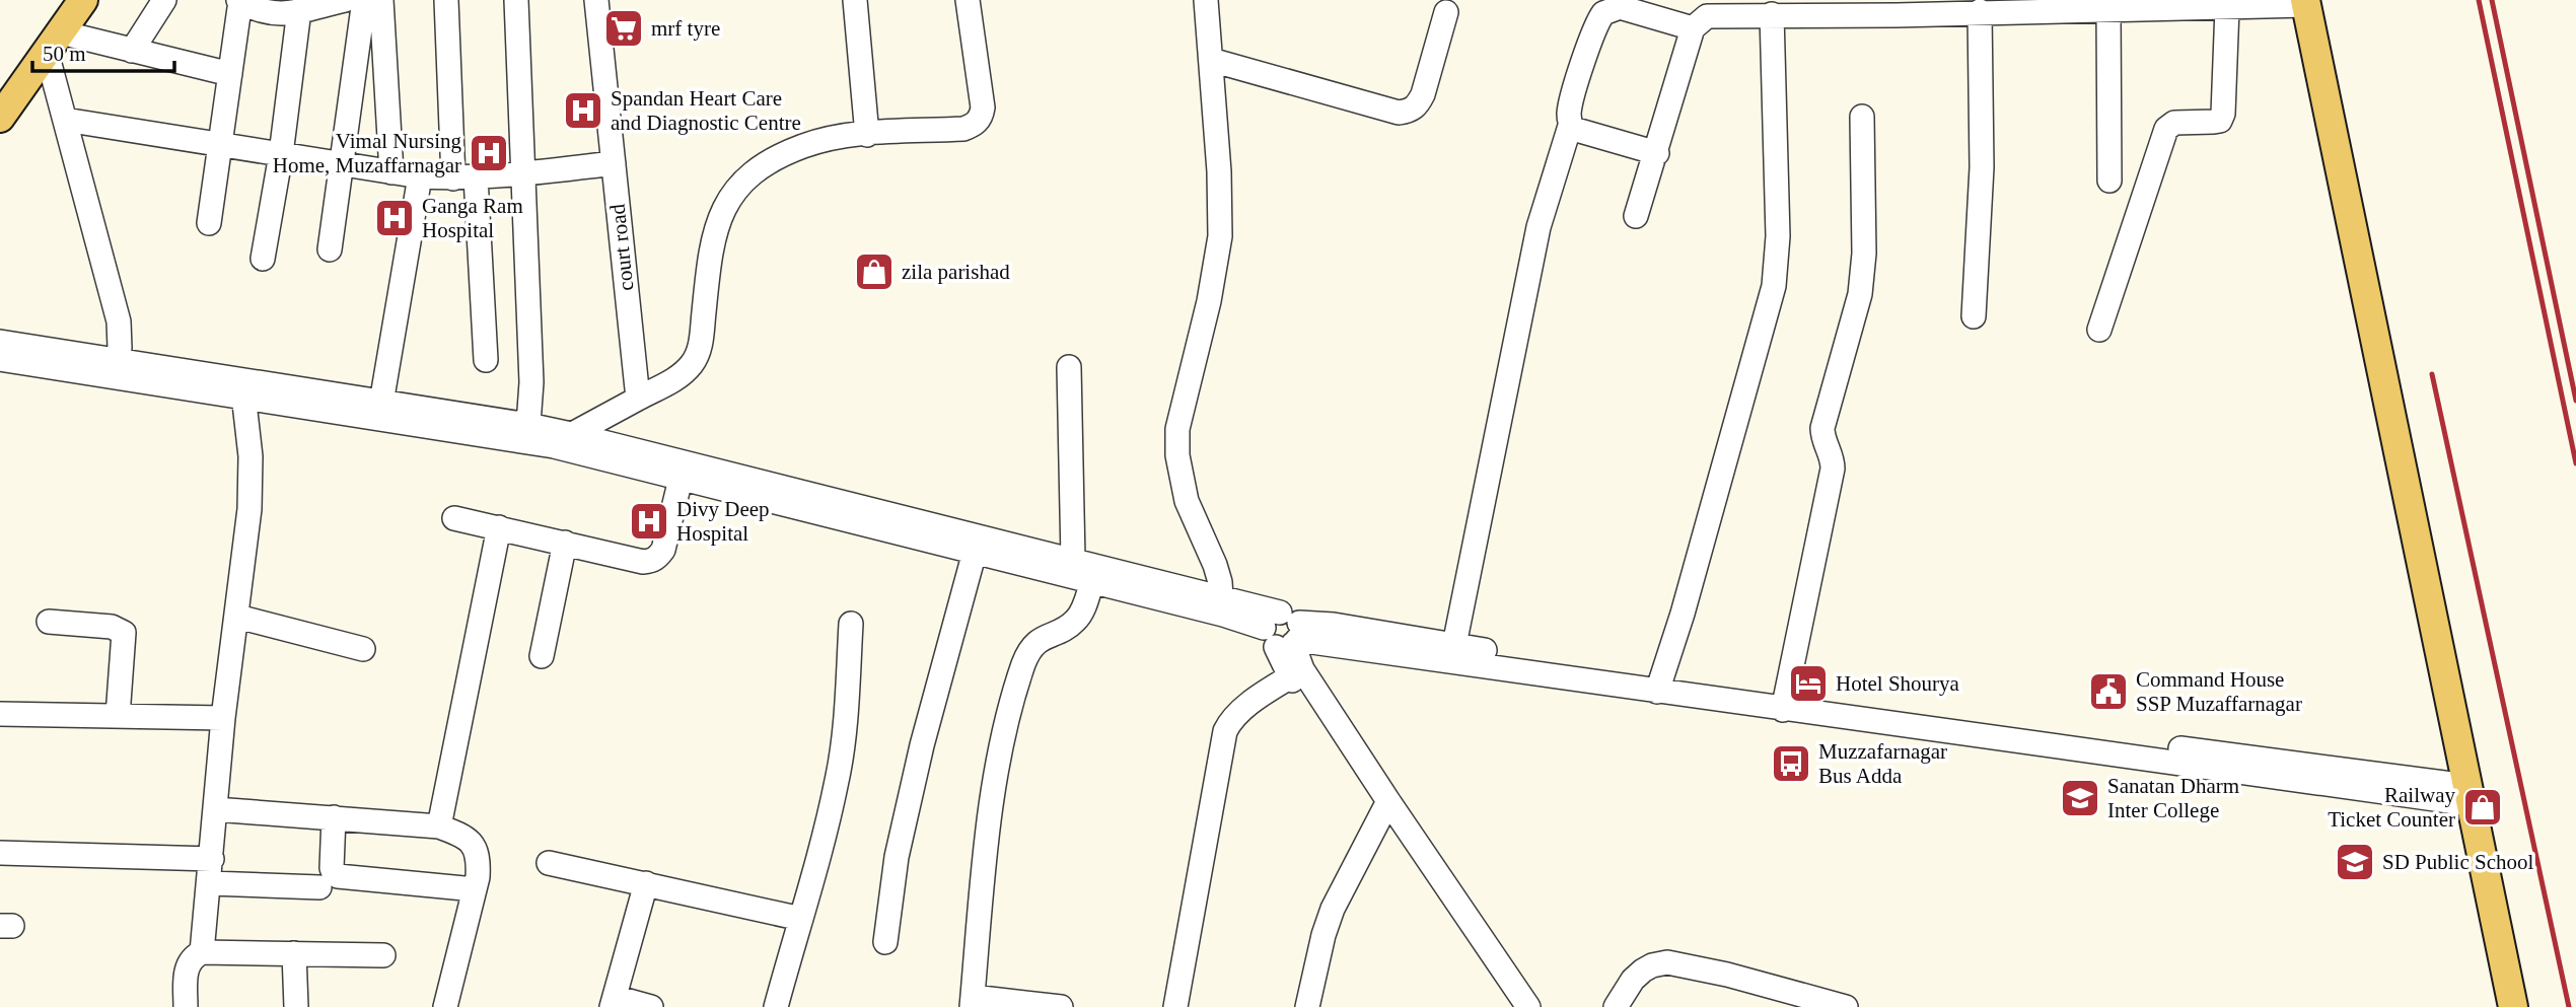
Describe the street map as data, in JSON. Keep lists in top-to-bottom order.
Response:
{
  "streets": {
    "street": ["court road"]
  },
  "places": {
    "supermarket": ["mrf tyre"],
    "hospital": [
      "Spandan Heart Care and Diagnostic Centre",
      "Vimal Nursing Home, Muzaffarnagar",
      "Ganga Ram Hospital",
      "Divy Deep Hospital"
    ],
    "shop": ["zila parishad", "Railway Ticket Counter"],
    "hotel": ["Hotel Shourya"],
    "public building": ["Command House SSP Muzaffarnagar"],
    "bus stop": ["Muzzafarnagar Bus Adda"],
    "school or university": ["Sanatan Dharm Inter College", "SD Public School"]
  },
  "scale_bar": "50 m"
}
